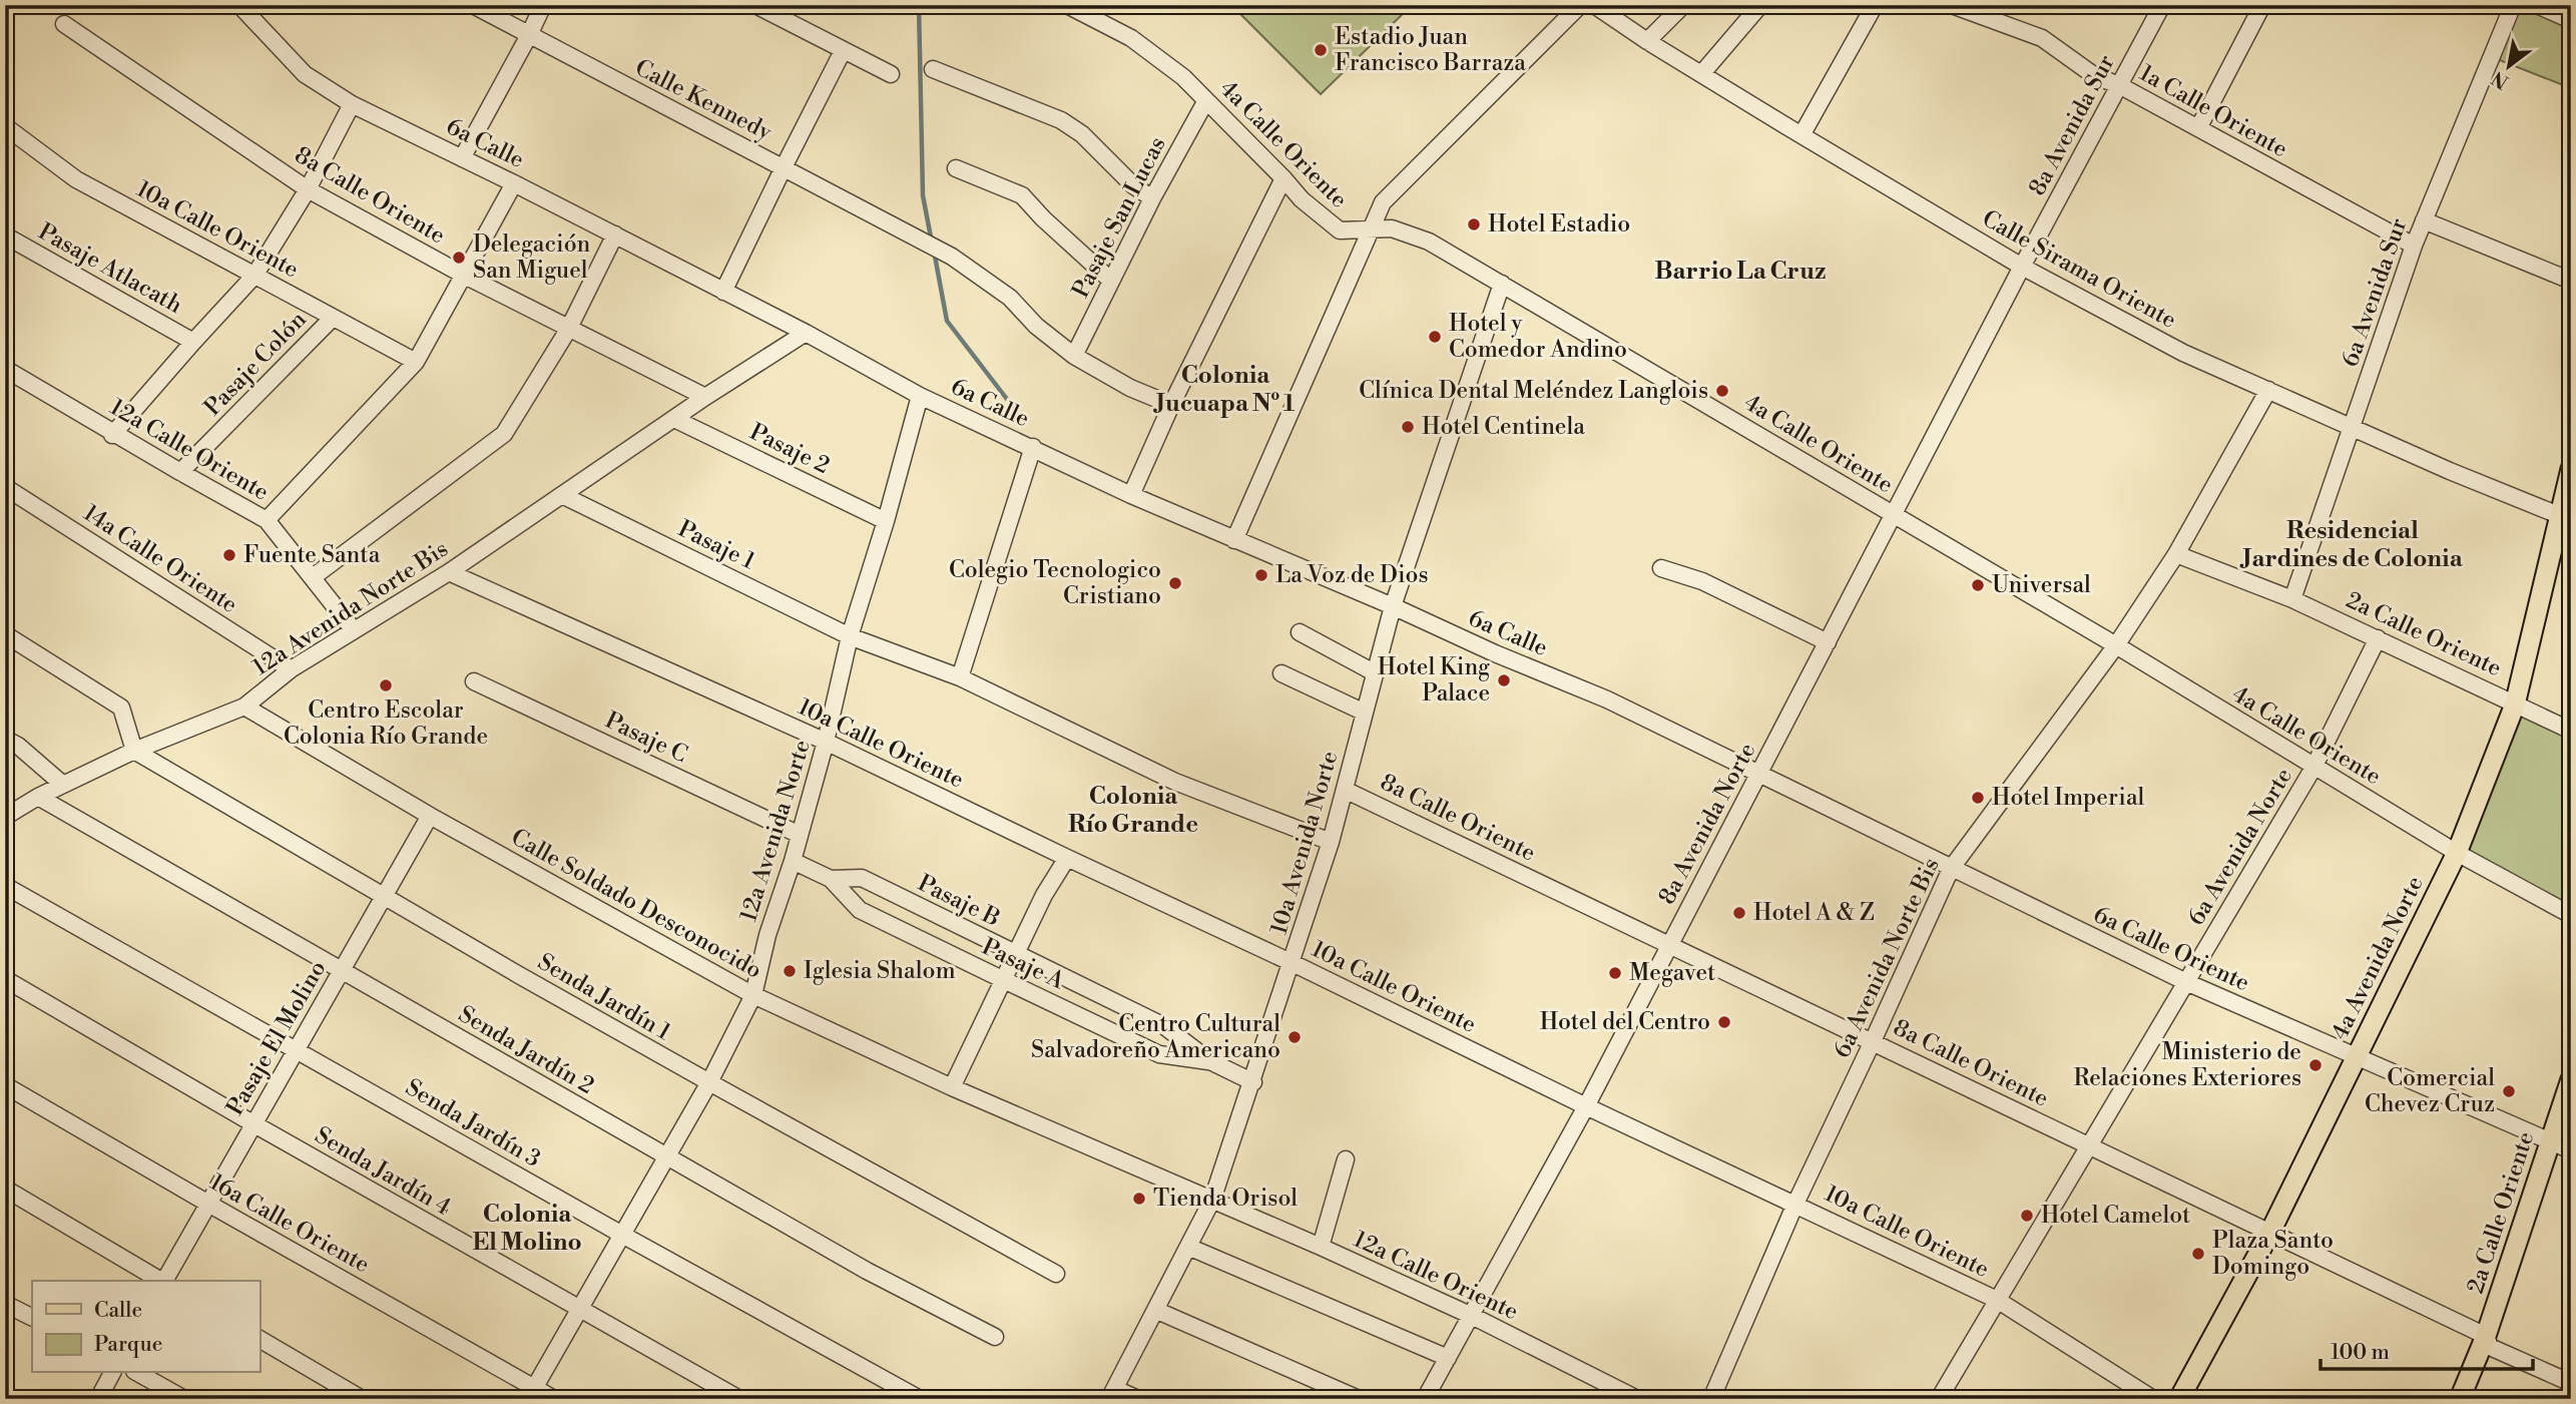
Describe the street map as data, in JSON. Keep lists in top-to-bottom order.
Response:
{
  "streets": {
    "main road": ["2a Calle Oriente", "4a Avenida Norte"],
    "street": [
      "Calle Kennedy",
      "1a Calle Oriente",
      "8a Avenida Sur",
      "6a Calle",
      "4a Calle Oriente",
      "8a Calle Oriente",
      "Pasaje San Lucas",
      "10a Calle Oriente",
      "Pasaje Atlacath",
      "Calle Sirama Oriente",
      "6a Avenida Sur",
      "Pasaje Colón",
      "Pasaje 2",
      "12a Calle Oriente",
      "Pasaje 1",
      "14a Calle Oriente",
      "12a Avenida Norte Bis",
      "Pasaje C",
      "8a Avenida Norte",
      "12a Avenida Norte",
      "10a Avenida Norte",
      "6a Avenida Norte",
      "Pasaje B",
      "Calle Soldado Desconocido",
      "6a Calle Oriente",
      "6a Avenida Norte Bis",
      "Pasaje A",
      "Senda Jardín 1",
      "Pasaje El Molino",
      "Senda Jardín 2",
      "Senda Jardín 3",
      "Senda Jardín 4",
      "16a Calle Oriente"
    ]
  },
  "crossings": [
    ["Calle Kennedy", "Pasaje San Lucas"],
    ["1a Calle Oriente", "8a Avenida Sur"],
    ["1a Calle Oriente", "6a Avenida Sur"],
    ["8a Avenida Sur", "Calle Sirama Oriente"],
    ["8a Avenida Sur", "8a Avenida Norte"],
    ["6a Calle", "12a Avenida Norte Bis"],
    ["6a Calle", "8a Avenida Norte"],
    ["6a Calle", "12a Avenida Norte"],
    ["6a Calle", "10a Avenida Norte"],
    ["6a Calle", "6a Calle Oriente"],
    ["4a Calle Oriente", "Pasaje San Lucas"],
    ["4a Calle Oriente", "8a Avenida Norte"],
    ["4a Calle Oriente", "10a Avenida Norte"],
    ["4a Calle Oriente", "6a Avenida Norte"],
    ["4a Calle Oriente", "6a Avenida Norte Bis"],
    ["4a Calle Oriente", "4a Avenida Norte"],
    ["8a Calle Oriente", "12a Avenida Norte Bis"],
    ["8a Calle Oriente", "2a Calle Oriente"],
    ["8a Calle Oriente", "8a Avenida Norte"],
    ["8a Calle Oriente", "10a Avenida Norte"],
    ["8a Calle Oriente", "6a Avenida Norte"],
    ["8a Calle Oriente", "6a Avenida Norte Bis"],
    ["8a Calle Oriente", "4a Avenida Norte"],
    ["10a Calle Oriente", "Pasaje Colón"],
    ["10a Calle Oriente", "12a Avenida Norte Bis"],
    ["10a Calle Oriente", "8a Avenida Norte"],
    ["10a Calle Oriente", "12a Avenida Norte"],
    ["10a Calle Oriente", "10a Avenida Norte"],
    ["10a Calle Oriente", "6a Avenida Norte"],
    ["10a Calle Oriente", "6a Avenida Norte Bis"],
    ["Calle Sirama Oriente", "6a Avenida Sur"],
    ["Calle Sirama Oriente", "8a Avenida Norte"],
    ["Calle Sirama Oriente", "6a Avenida Norte Bis"],
    ["Calle Sirama Oriente", "4a Avenida Norte"],
    ["6a Avenida Sur", "2a Calle Oriente"],
    ["Pasaje Colón", "12a Calle Oriente"],
    ["Pasaje 2", "12a Avenida Norte Bis"],
    ["Pasaje 2", "12a Avenida Norte"],
    ["12a Calle Oriente", "12a Avenida Norte Bis"],
    ["12a Calle Oriente", "8a Avenida Norte"],
    ["12a Calle Oriente", "10a Avenida Norte"],
    ["12a Calle Oriente", "Calle Soldado Desconocido"],
    ["Pasaje 1", "12a Avenida Norte Bis"],
    ["Pasaje 1", "12a Avenida Norte"],
    ["14a Calle Oriente", "12a Avenida Norte Bis"],
    ["12a Avenida Norte Bis", "Calle Soldado Desconocido"],
    ["12a Avenida Norte Bis", "Senda Jardín 1"],
    ["12a Avenida Norte Bis", "Senda Jardín 2"],
    ["2a Calle Oriente", "6a Avenida Norte"],
    ["2a Calle Oriente", "6a Calle Oriente"],
    ["2a Calle Oriente", "6a Avenida Norte Bis"],
    ["2a Calle Oriente", "4a Avenida Norte"],
    ["Pasaje C", "12a Avenida Norte"],
    ["8a Avenida Norte", "6a Calle Oriente"],
    ["12a Avenida Norte", "Calle Soldado Desconocido"],
    ["12a Avenida Norte", "Senda Jardín 1"],
    ["12a Avenida Norte", "Senda Jardín 2"],
    ["12a Avenida Norte", "Senda Jardín 3"],
    ["12a Avenida Norte", "Senda Jardín 4"],
    ["12a Avenida Norte", "16a Calle Oriente"],
    ["10a Avenida Norte", "Calle Soldado Desconocido"],
    ["6a Avenida Norte", "6a Calle Oriente"],
    ["Pasaje B", "Pasaje A"],
    ["Calle Soldado Desconocido", "Pasaje El Molino"],
    ["6a Calle Oriente", "6a Avenida Norte Bis"],
    ["6a Calle Oriente", "4a Avenida Norte"],
    ["Senda Jardín 1", "Pasaje El Molino"],
    ["Pasaje El Molino", "Senda Jardín 2"],
    ["Pasaje El Molino", "Senda Jardín 3"],
    ["Pasaje El Molino", "Senda Jardín 4"],
    ["Pasaje El Molino", "16a Calle Oriente"]
  ],
  "districts": [
    "Barrio La Cruz",
    "Colonia Jucuapa Nº 1",
    "Residencial Jardines de Colonia",
    "Colonia Río Grande",
    "Colonia El Molino"
  ],
  "places": [
    "Estadio Juan Francisco Barraza",
    "Hotel Estadio",
    "Delegación San Miguel",
    "Hotel y Comedor Andino",
    "Clínica Dental Meléndez Langlois",
    "Hotel Centinela",
    "Fuente Santa",
    "La Voz de Dios",
    "Colegio Tecnologico Cristiano",
    "Universal",
    "Hotel King Palace",
    "Centro Escolar Colonia Río Grande",
    "Hotel Imperial",
    "Hotel A & Z",
    "Iglesia Shalom",
    "Megavet",
    "Hotel del Centro",
    "Centro Cultural Salvadoreño Americano",
    "Ministerio de Relaciones Exteriores",
    "Comercial Chevez Cruz",
    "Tienda Orisol",
    "Hotel Camelot",
    "Plaza Santo Domingo"
  ],
  "legend": ["Calle", "Parque"],
  "scale_bar": "100 m",
  "north": "bottom left"
}
